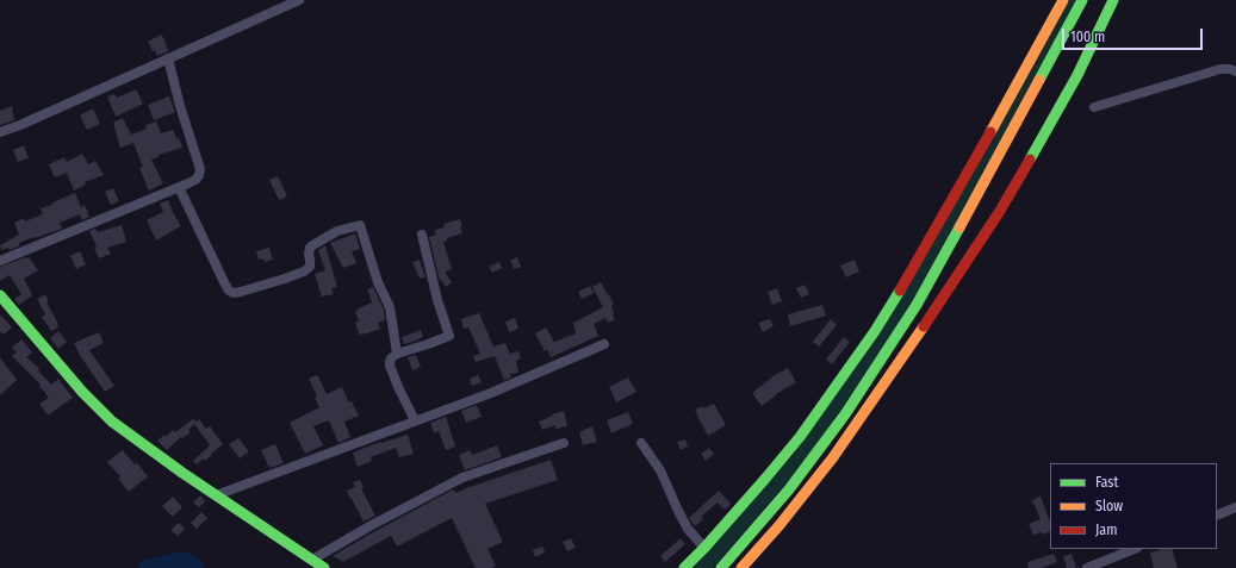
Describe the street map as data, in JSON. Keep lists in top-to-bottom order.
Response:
{
  "legend": ["Fast", "Slow", "Jam"],
  "scale_bar": "100 m"
}
